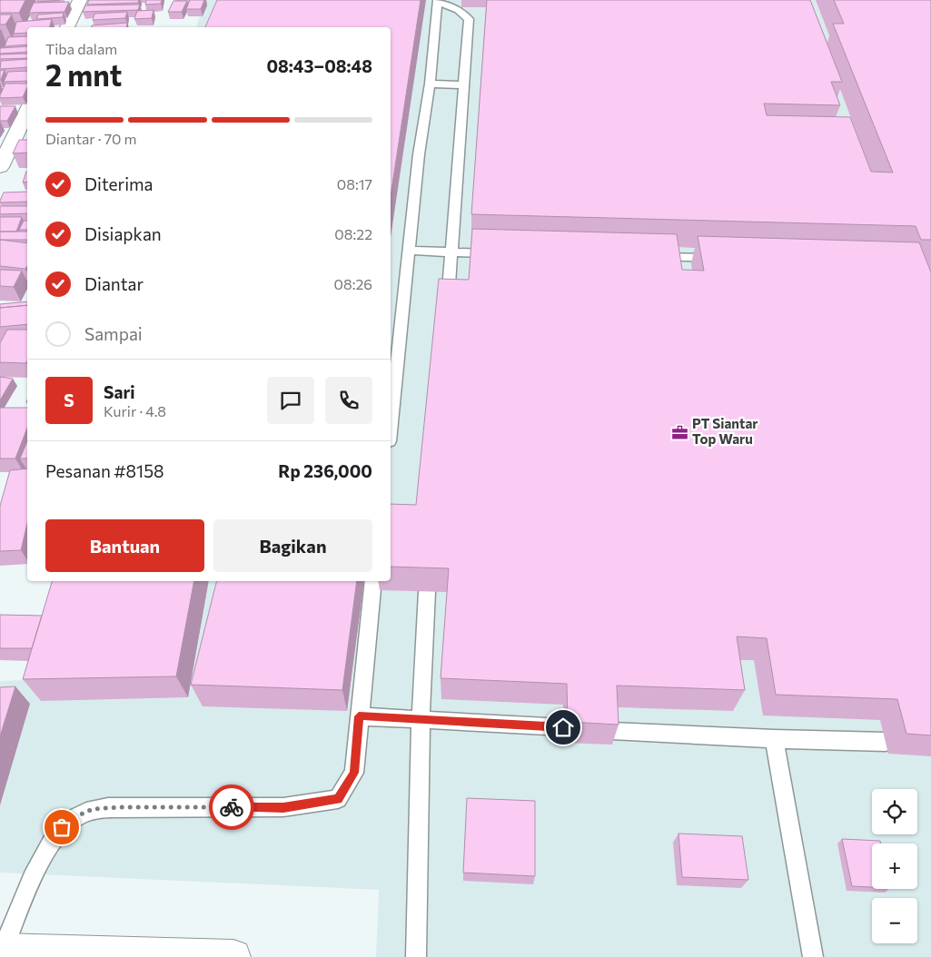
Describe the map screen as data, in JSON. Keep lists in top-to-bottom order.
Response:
{
  "places": {
    "office": ["PT Siantar Top Waru"]
  },
  "page": {
    "heading": ["2 mnt", "Tiba dalam", "08:43–08:48"],
    "panel": [
      "Sari",
      "Kurir · 4.8",
      "Pesanan #8158",
      "Rp 236,000"
    ],
    "bar": "Diantar · 70 m",
    "list": [
      ["Diterima", "08:17"],
      ["Disiapkan", "08:22"],
      ["Diantar", "08:26"],
      "Sampai"
    ],
    "round": "S",
    "buttons": ["Bantuan", "Bagikan"],
    "map_buttons": ["+", "−"]
  }
}
